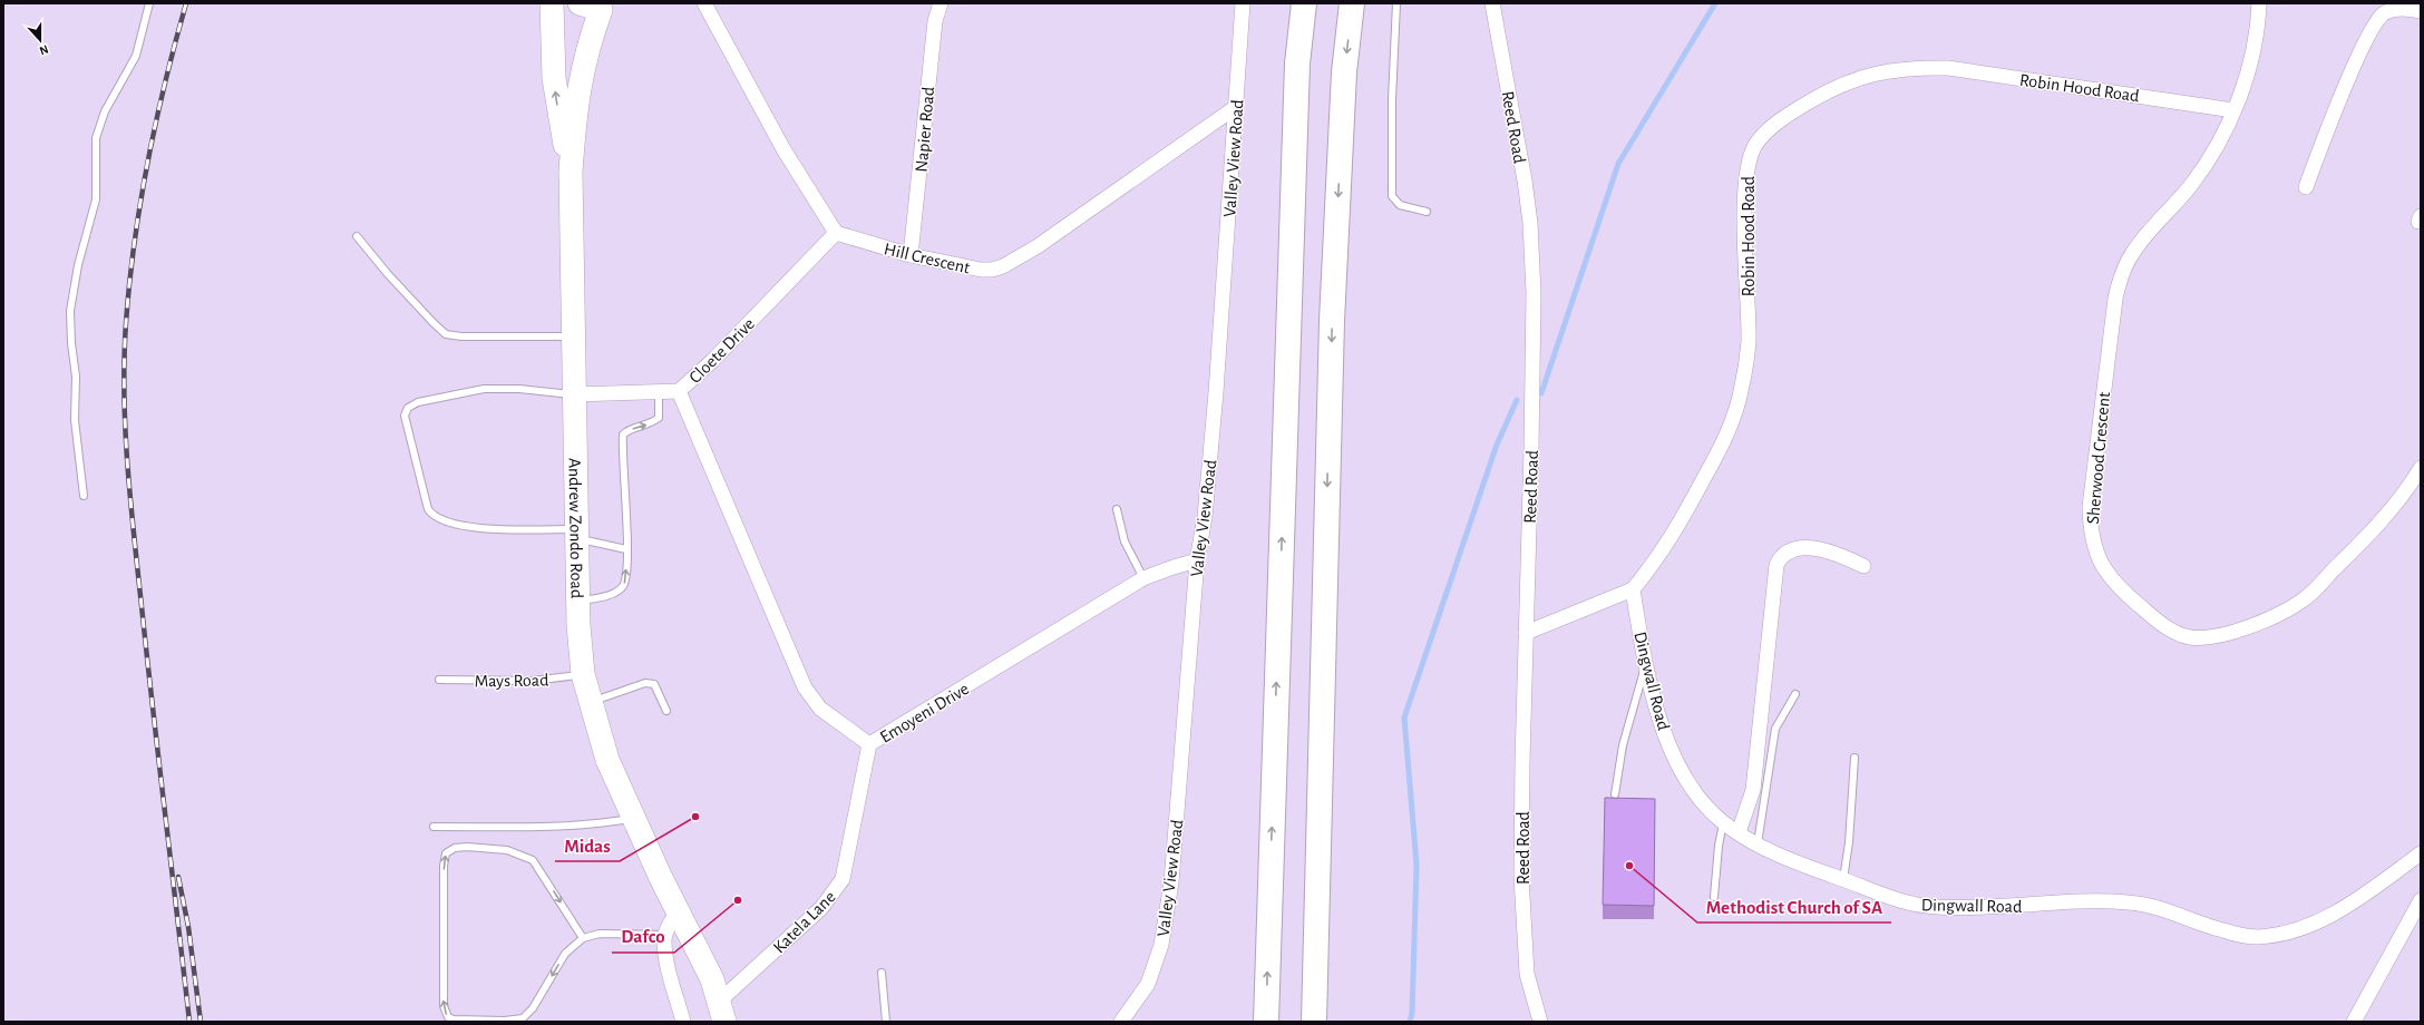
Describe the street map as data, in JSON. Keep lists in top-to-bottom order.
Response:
{
  "streets": {
    "main road": ["Andrew Zondo Road"],
    "street": [
      "Robin Hood Road",
      "Reed Road",
      "Napier Road",
      "Valley View Road",
      "Hill Crescent",
      "Cloete Drive",
      "Sherwood Crescent",
      "Dingwall Road",
      "Emoyeni Drive",
      "Katela Lane"
    ],
    "lane": ["Mays Road"]
  },
  "crossings": [
    ["Robin Hood Road", "Sherwood Crescent"],
    ["Robin Hood Road", "Dingwall Road"],
    ["Napier Road", "Hill Crescent"],
    ["Valley View Road", "Hill Crescent"],
    ["Valley View Road", "Emoyeni Drive"],
    ["Hill Crescent", "Cloete Drive"],
    ["Cloete Drive", "Andrew Zondo Road"],
    ["Cloete Drive", "Emoyeni Drive"],
    ["Andrew Zondo Road", "Mays Road"],
    ["Andrew Zondo Road", "Katela Lane"],
    ["Emoyeni Drive", "Katela Lane"]
  ],
  "places": ["Midas", "Methodist Church of SA", "Dafco"],
  "north": "bottom"
}
